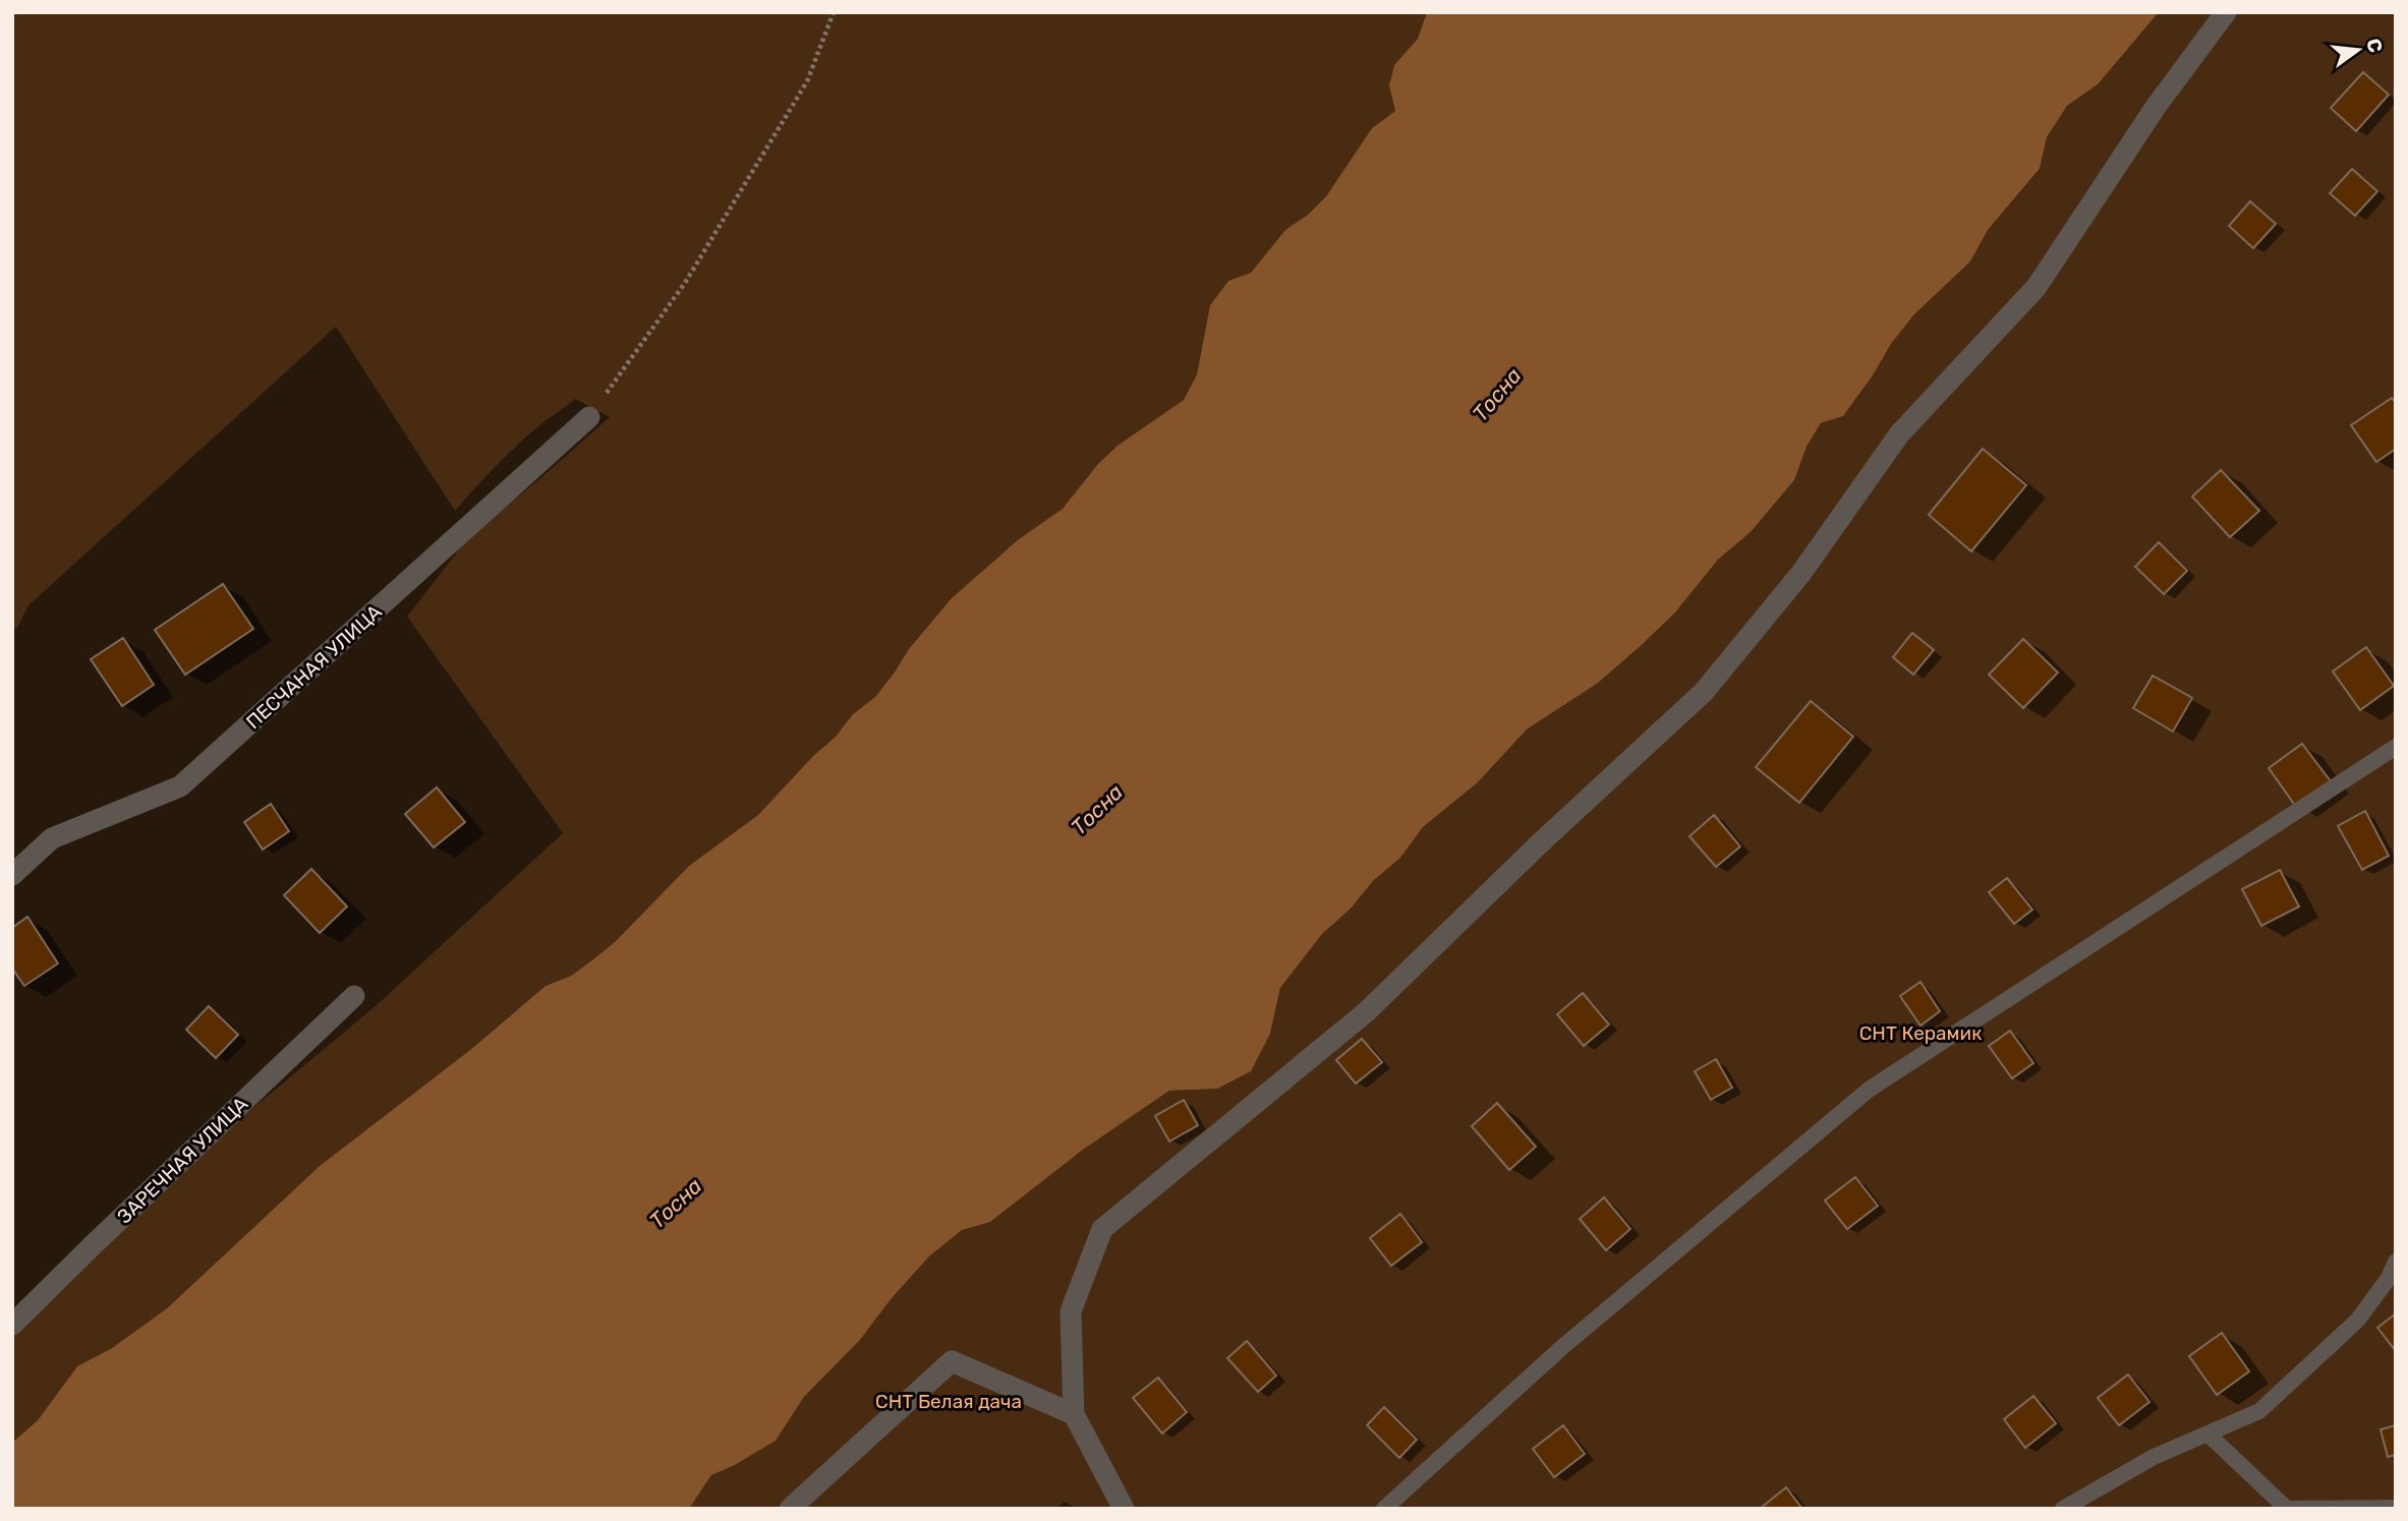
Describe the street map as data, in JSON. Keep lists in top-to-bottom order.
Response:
{
  "streets": {
    "street": ["ПЕСЧАНАЯ УЛИЦА", "ЗАРЕЧНАЯ УЛИЦА"]
  },
  "water": ["Тосна"],
  "parks": ["СНТ Керамик", "СНТ Белая дача"],
  "north": "right"
}
